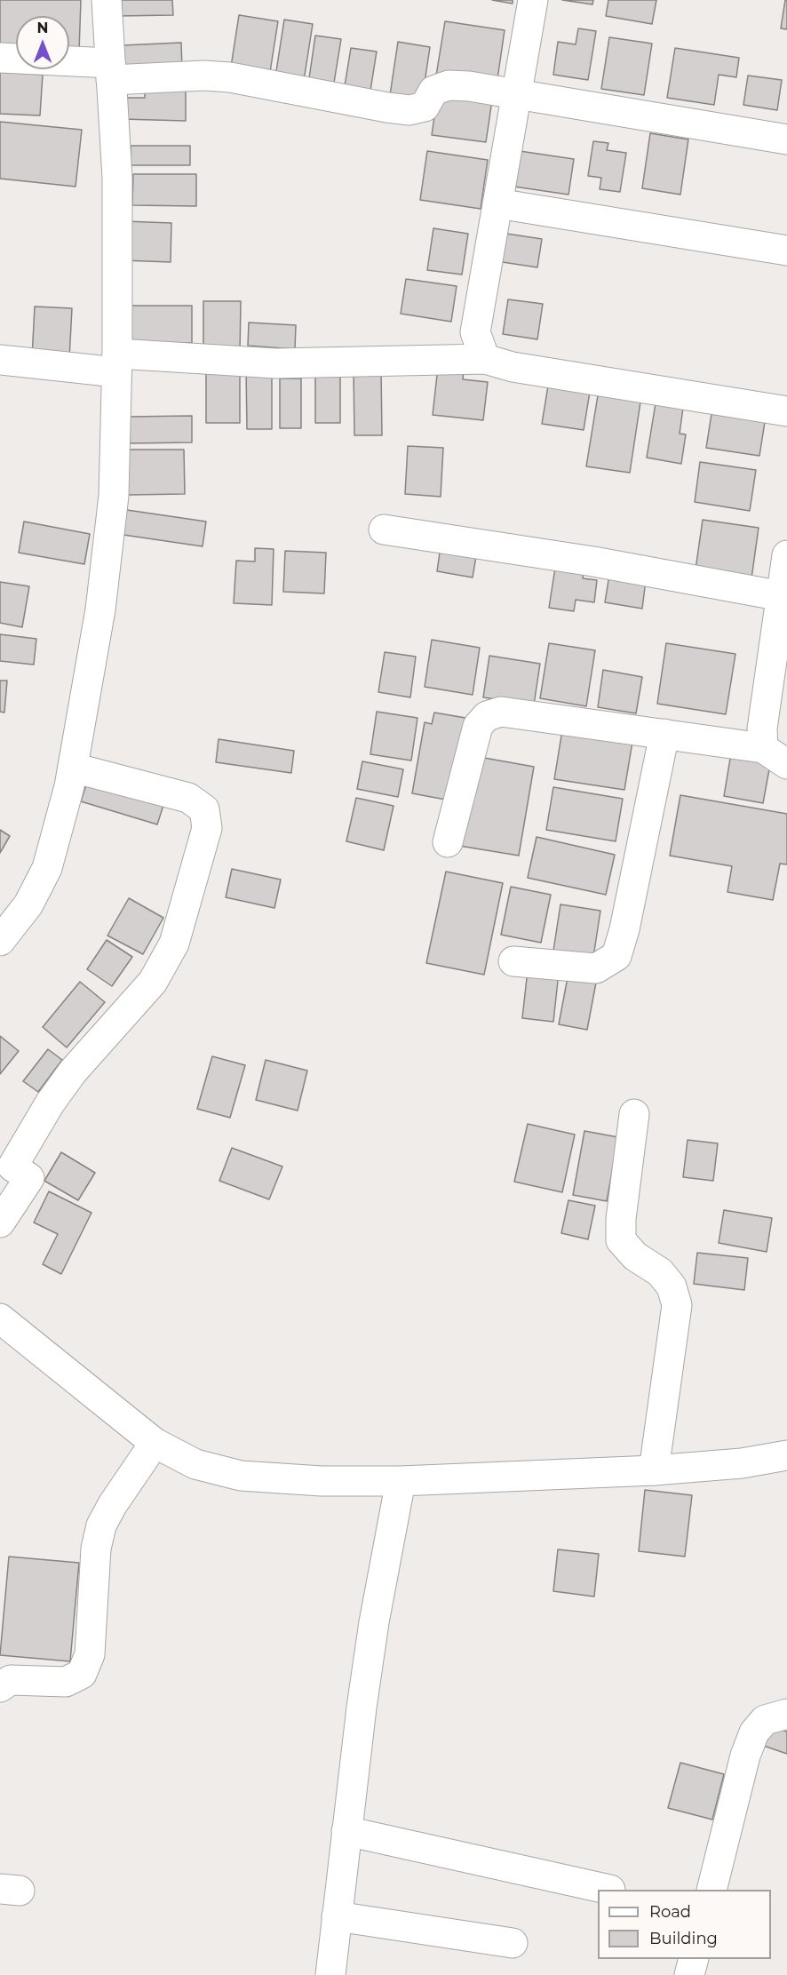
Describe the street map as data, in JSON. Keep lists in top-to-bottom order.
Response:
{
  "legend": ["Road", "Building"],
  "north": "top"
}
